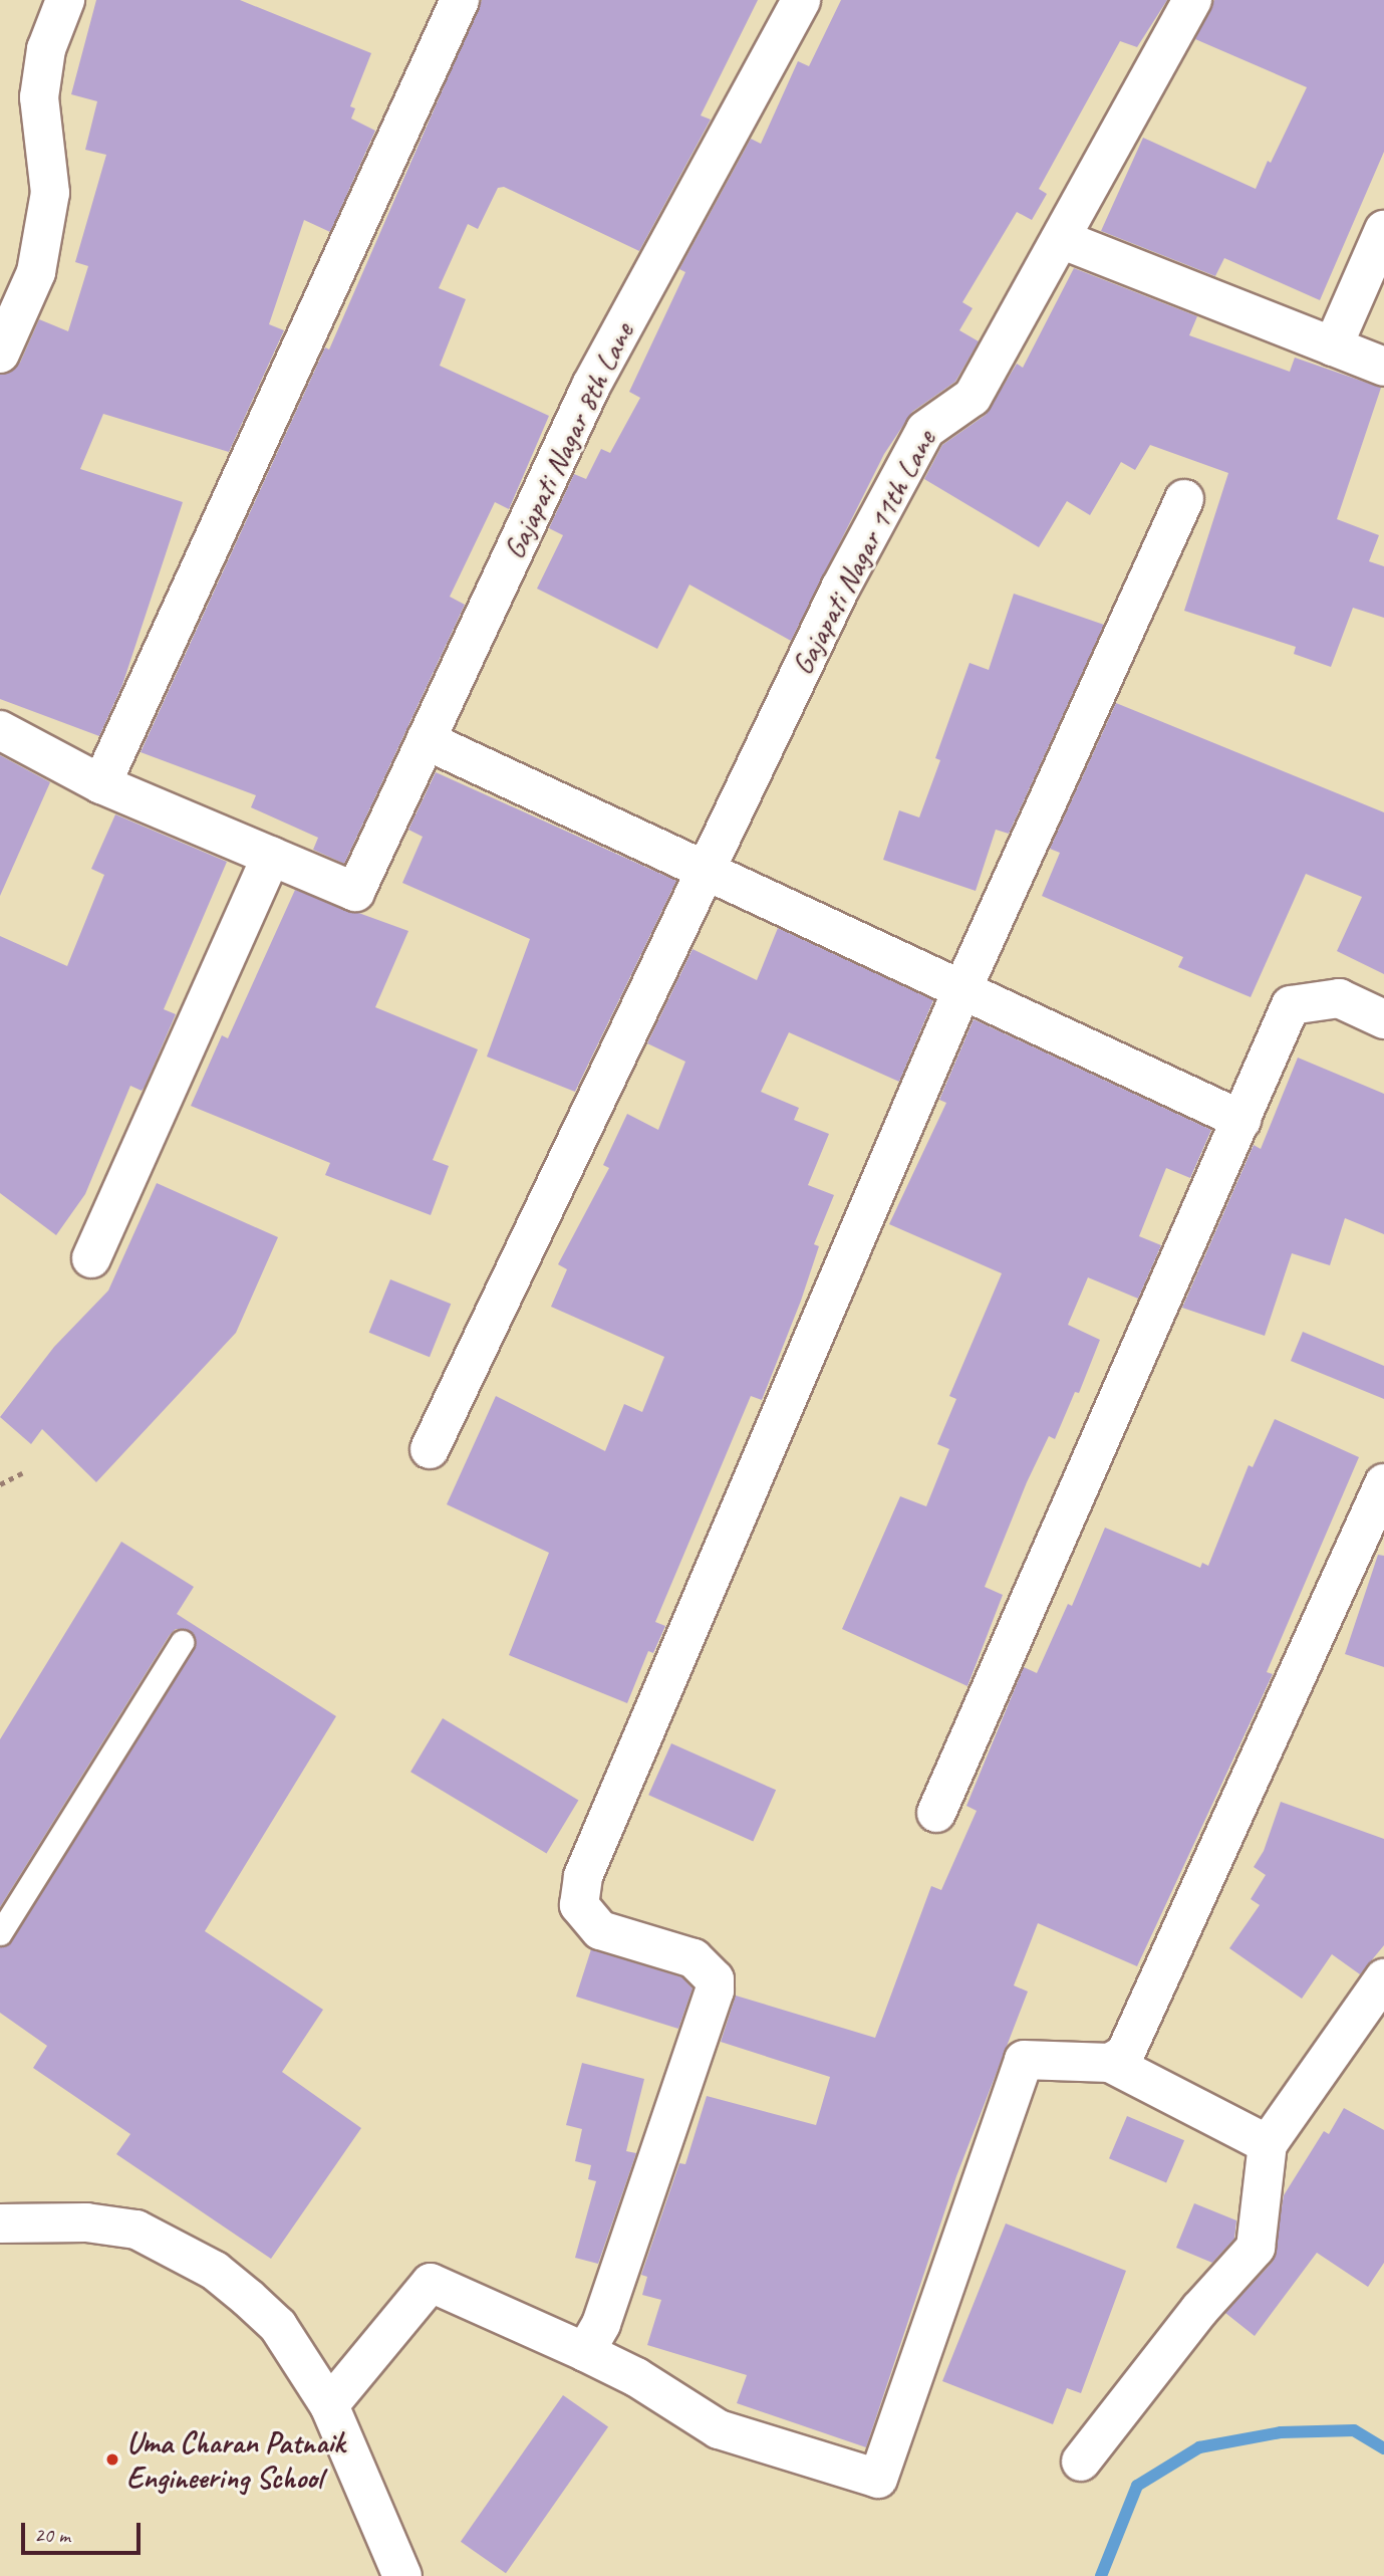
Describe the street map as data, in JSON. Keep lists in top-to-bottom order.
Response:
{
  "streets": {
    "street": ["Gajapati Nagar 8th Lane", "Gajapati Nagar 11th Lane"]
  },
  "places": ["Uma Charan Patnaik Engineering School"],
  "scale_bar": "20 m"
}
